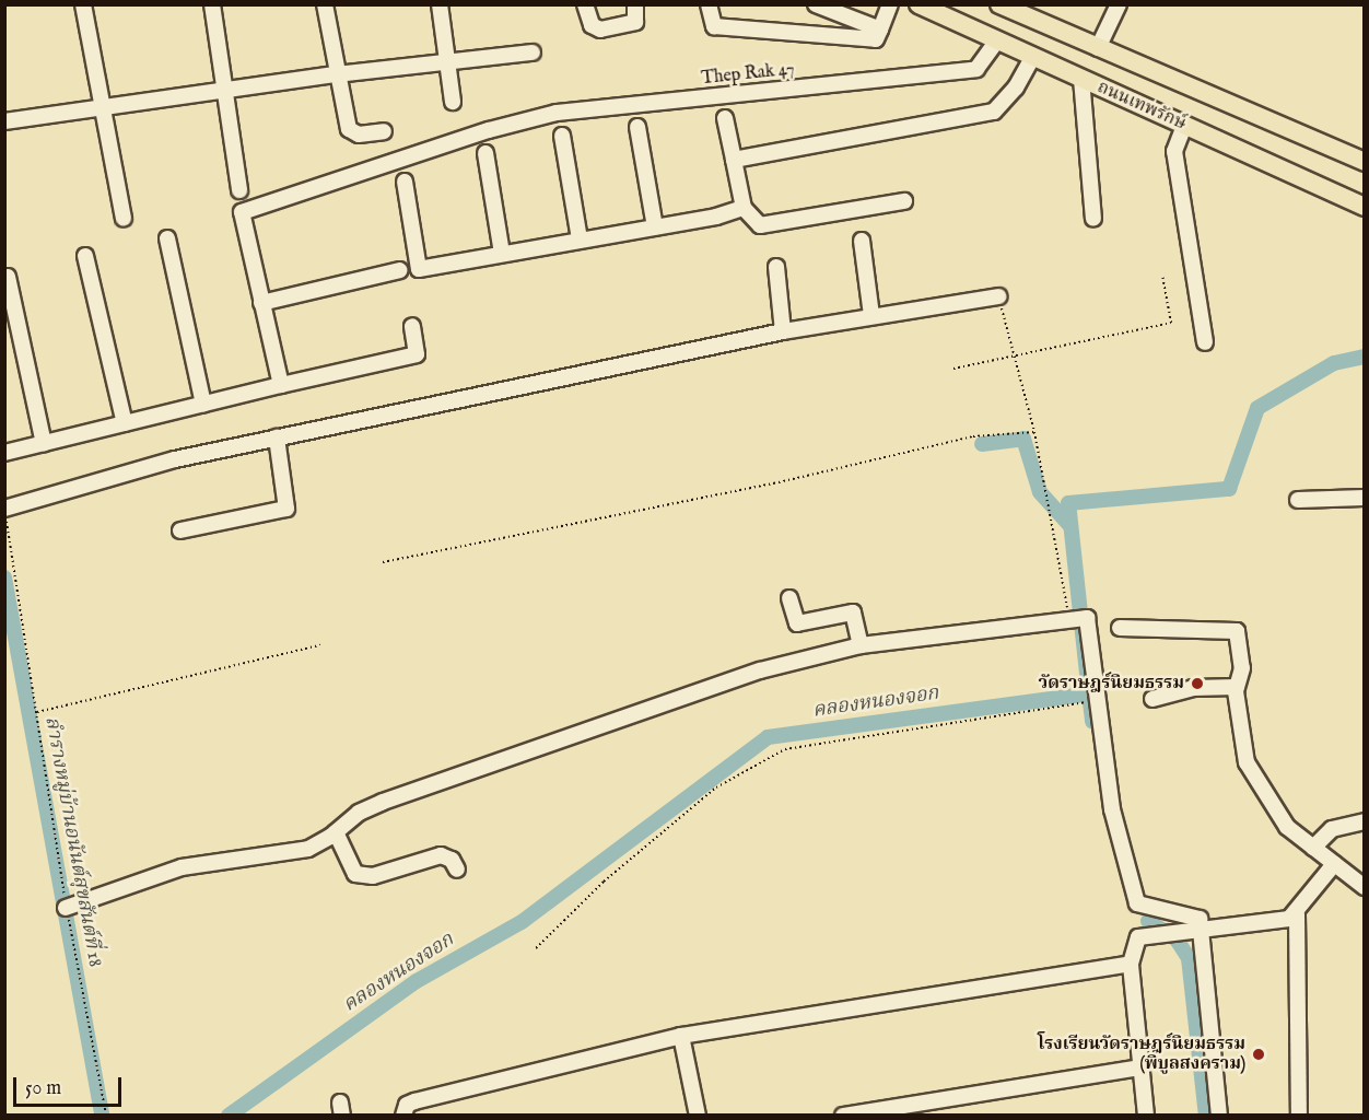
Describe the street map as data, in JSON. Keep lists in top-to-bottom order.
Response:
{
  "streets": {
    "main road": ["ถนนเทพรักษ์"],
    "street": ["Thep Rak 47"]
  },
  "crossings": [
    ["Thep Rak 47", "ถนนเทพรักษ์"]
  ],
  "water": ["คลองหนองจอก", "ลำรางหมู่บ้านอนันต์สุขสันต์ที่ 18"],
  "places": ["วัดราษฎร์นิยมธรรม", "โรงเรียนวัดราษฎร์นิยมธรรม (พิบูลสงคราม)"],
  "scale_bar": "50 m"
}
